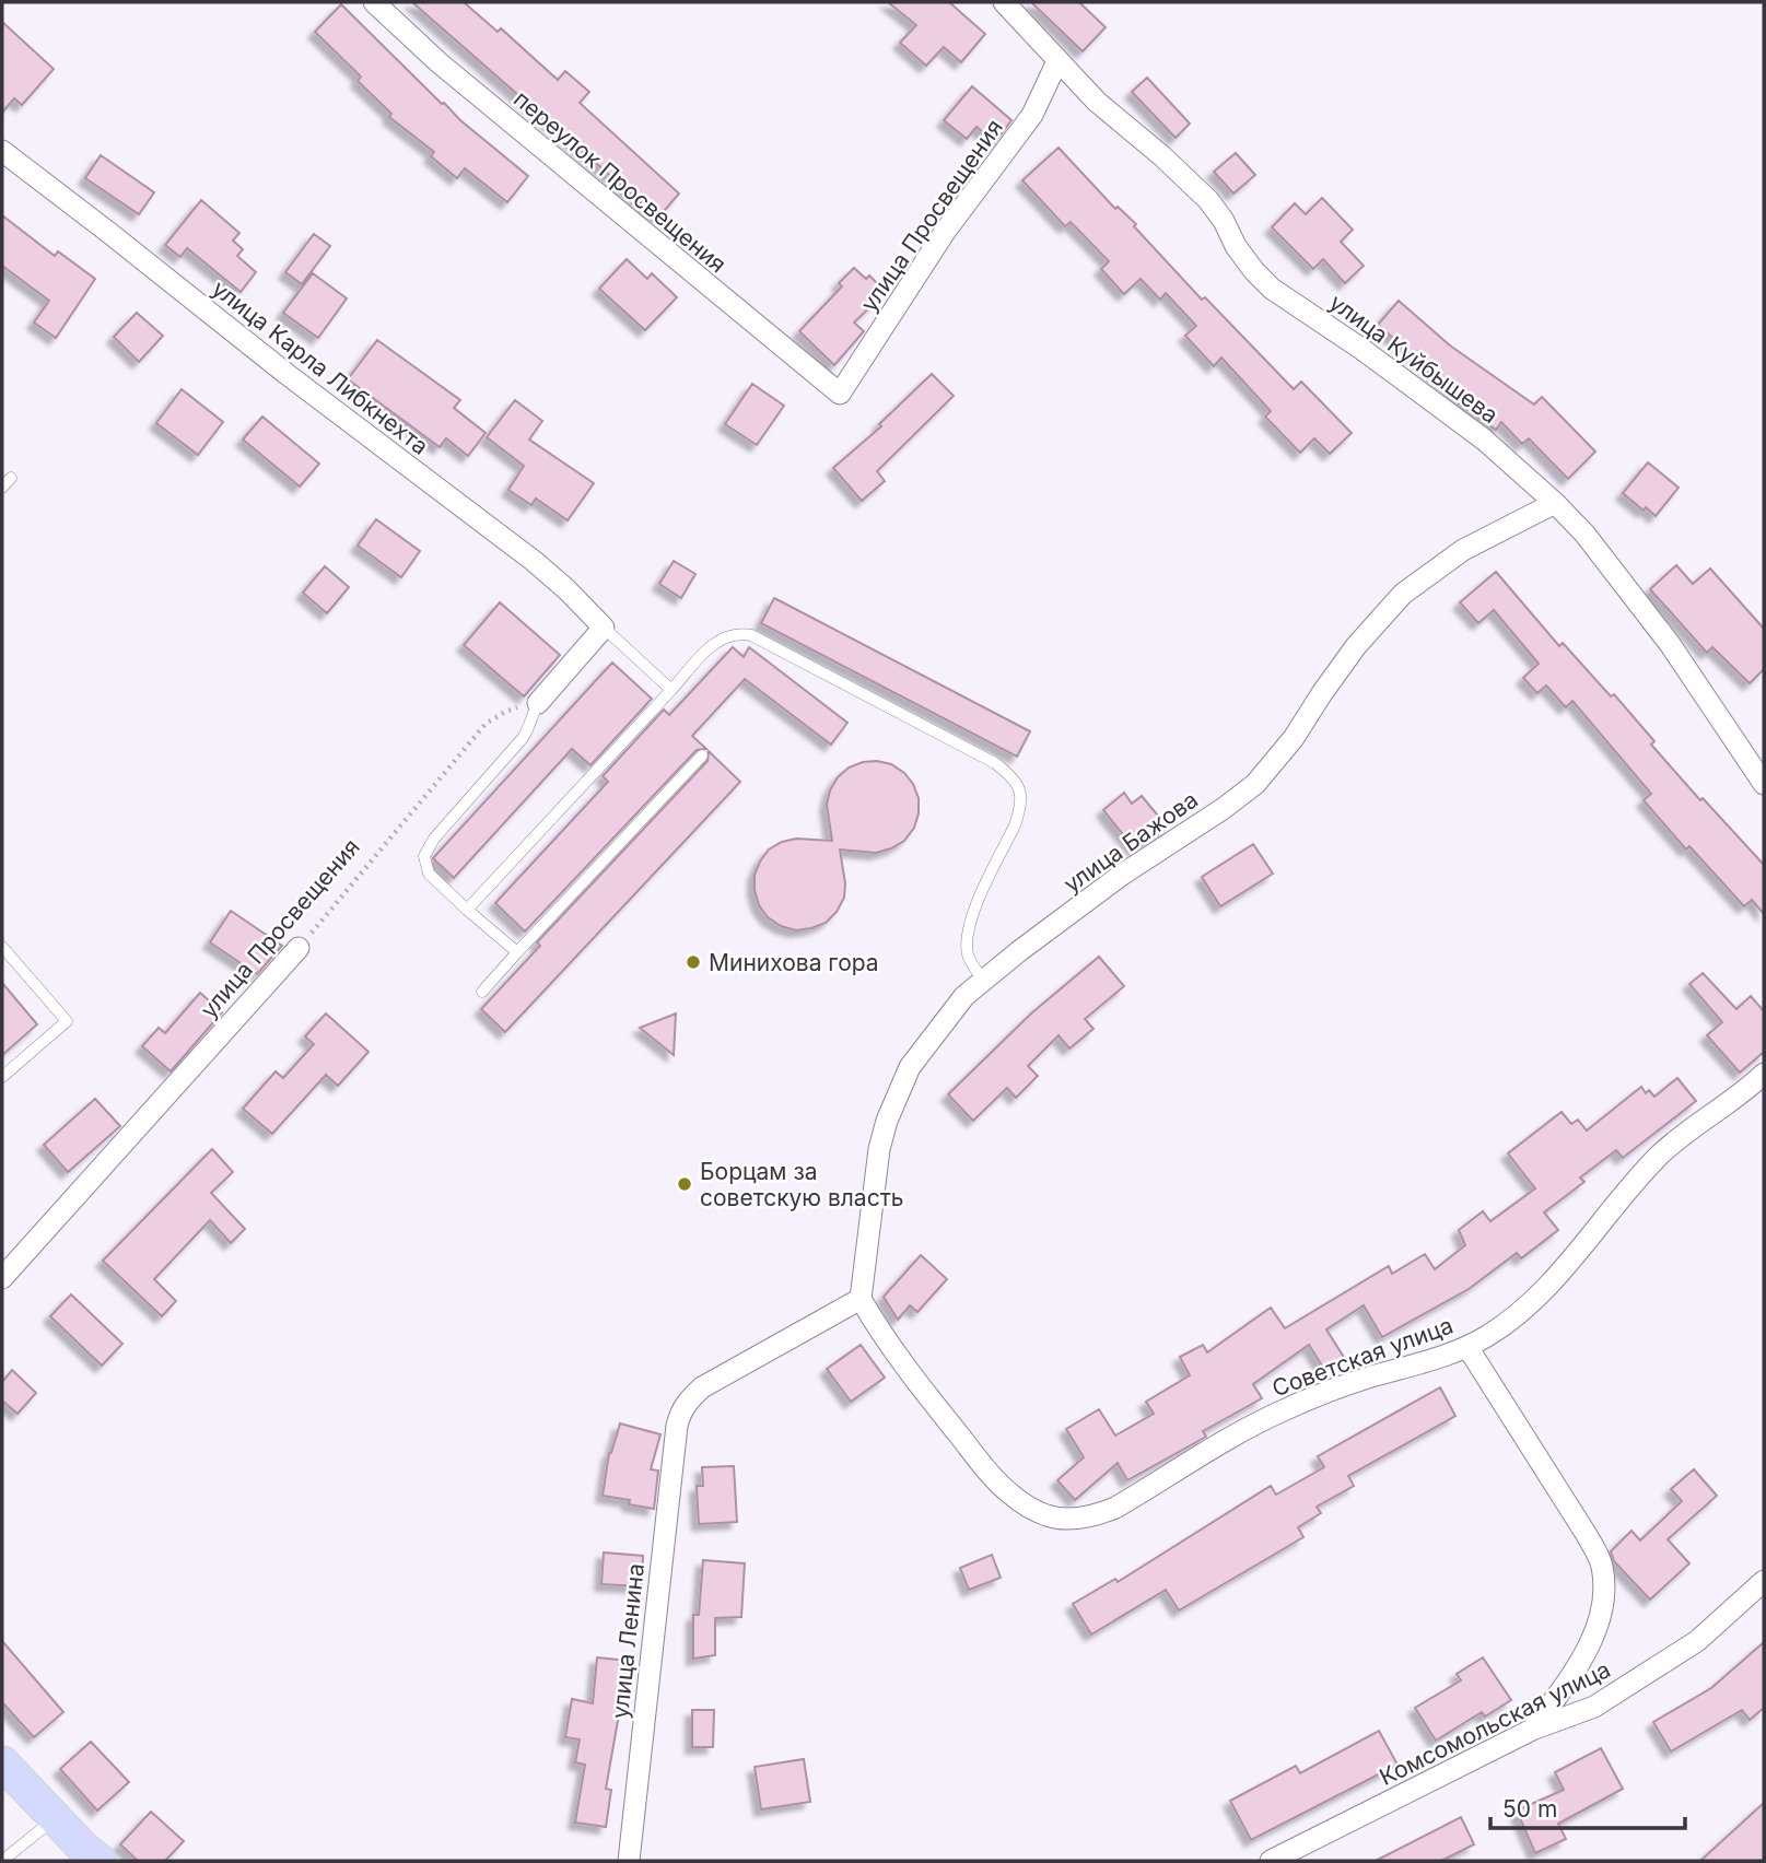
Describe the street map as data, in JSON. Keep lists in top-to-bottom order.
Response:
{
  "streets": {
    "street": [
      "переулок Просвещения",
      "улица Просвещения",
      "улица Куйбышева",
      "улица Карла Либкнехта",
      "улица Бажова",
      "Советская улица",
      "улица Ленина",
      "Комсомольская улица"
    ]
  },
  "crossings": [
    ["переулок Просвещения", "улица Просвещения"],
    ["улица Просвещения", "улица Куйбышева"],
    ["улица Куйбышева", "улица Бажова"],
    ["улица Бажова", "Советская улица"],
    ["улица Бажова", "улица Ленина"],
    ["Советская улица", "улица Ленина"]
  ],
  "places": ["Минихова гора", "Борцам за советскую власть"],
  "scale_bar": "50 m"
}
